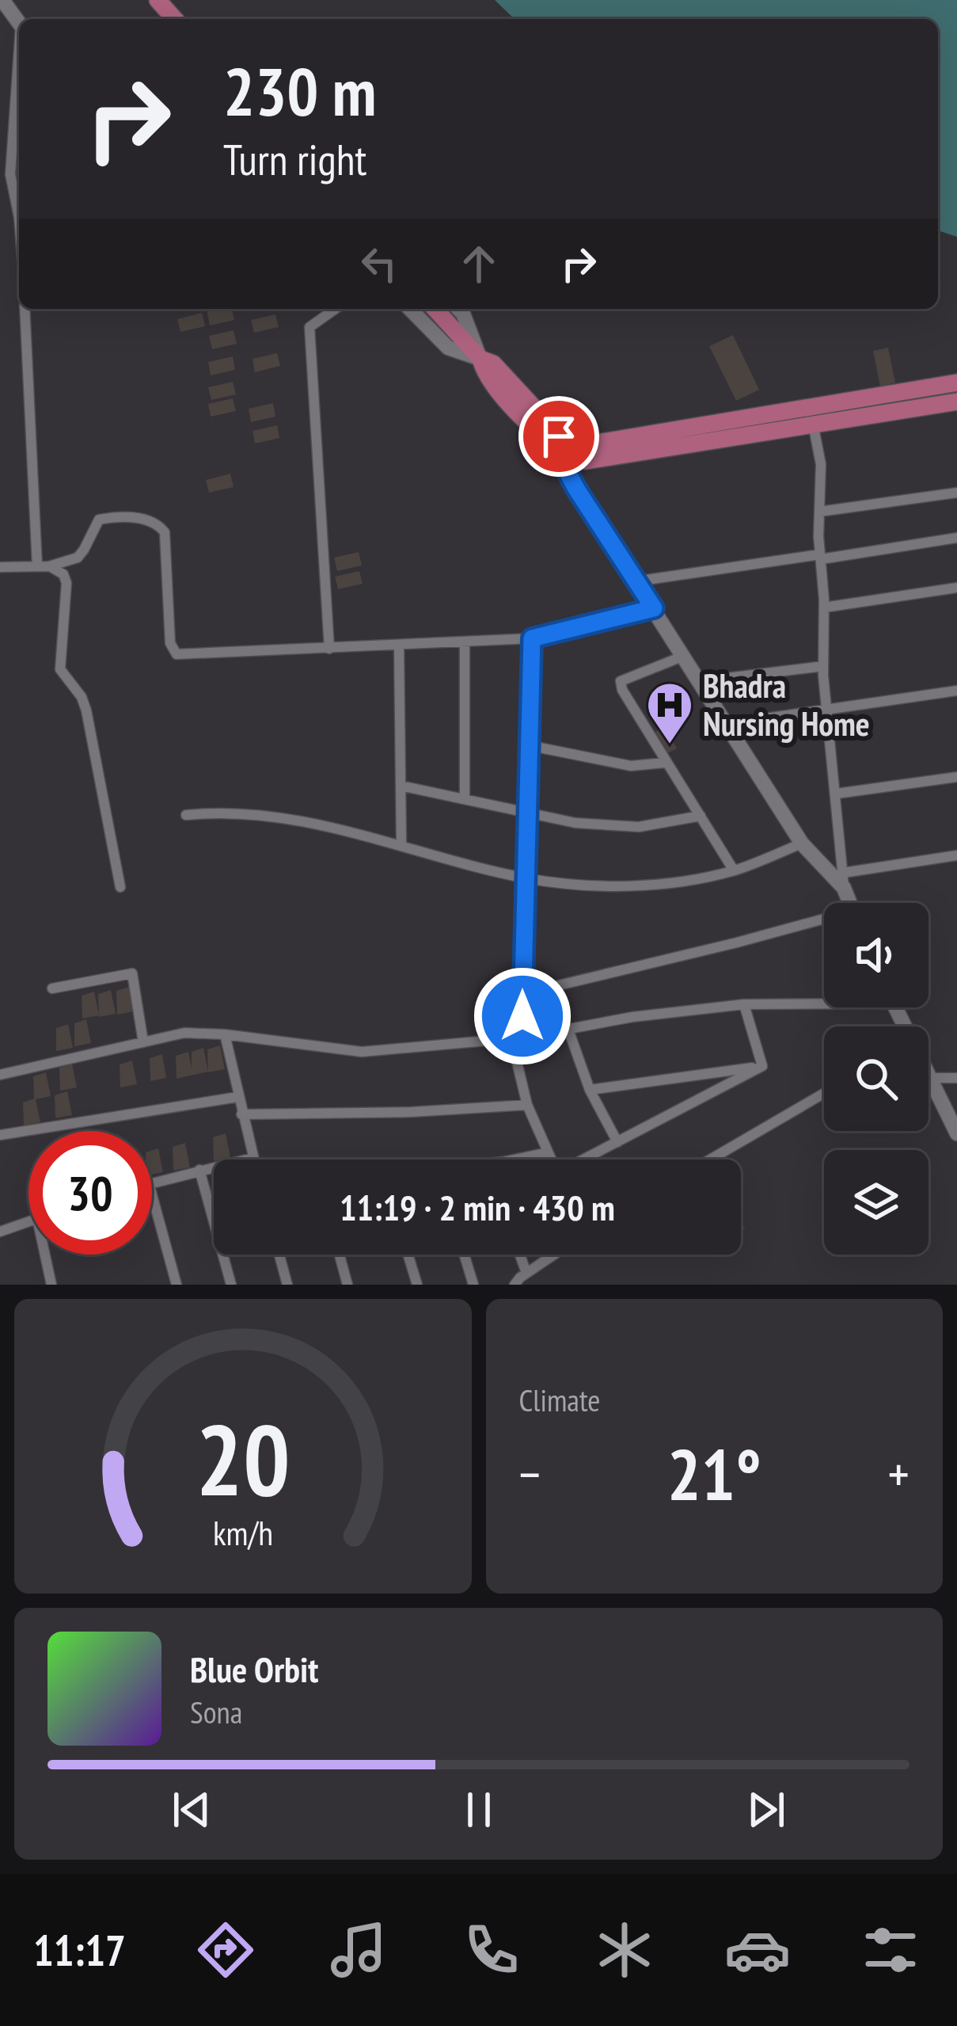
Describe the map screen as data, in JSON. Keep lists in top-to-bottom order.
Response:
{
  "places": {
    "hospital": ["Bhadra Nursing Home"]
  },
  "page": {
    "turn": ["230 m", "Turn right"],
    "limit": "30",
    "trip": "11:19 · 2 min · 430 m",
    "tile": "Climate",
    "heat": ["−", "21°", "+"],
    "song": ["Blue Orbit", "Sona"],
    "tabs": "11:17",
    "gauge": ["20", "km/h"]
  }
}
